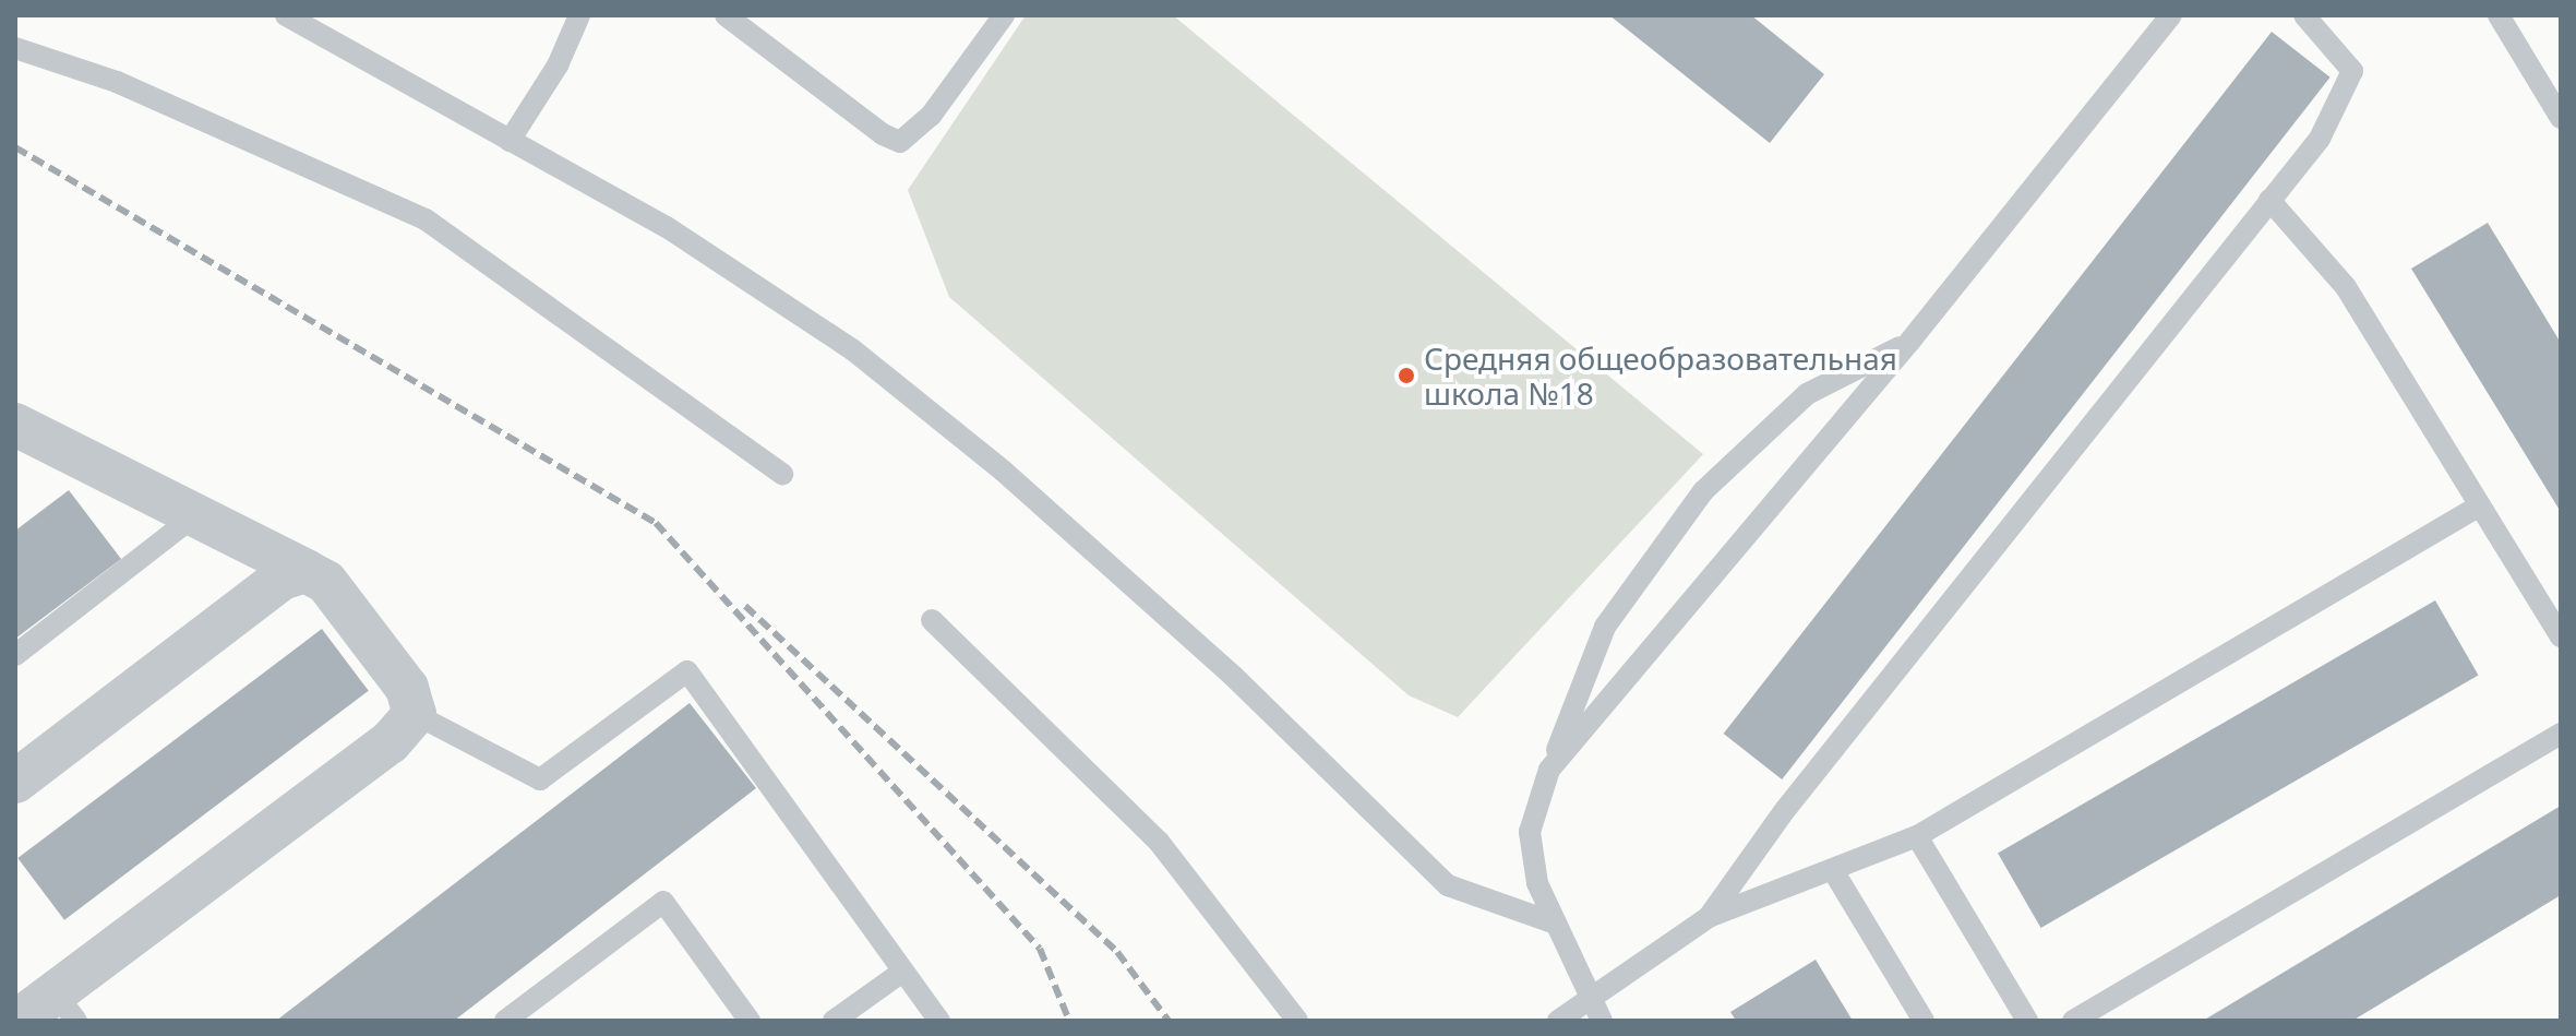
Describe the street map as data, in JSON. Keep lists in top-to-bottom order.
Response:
{
  "places": ["Средняя общеобразовательная школа №18"]
}
